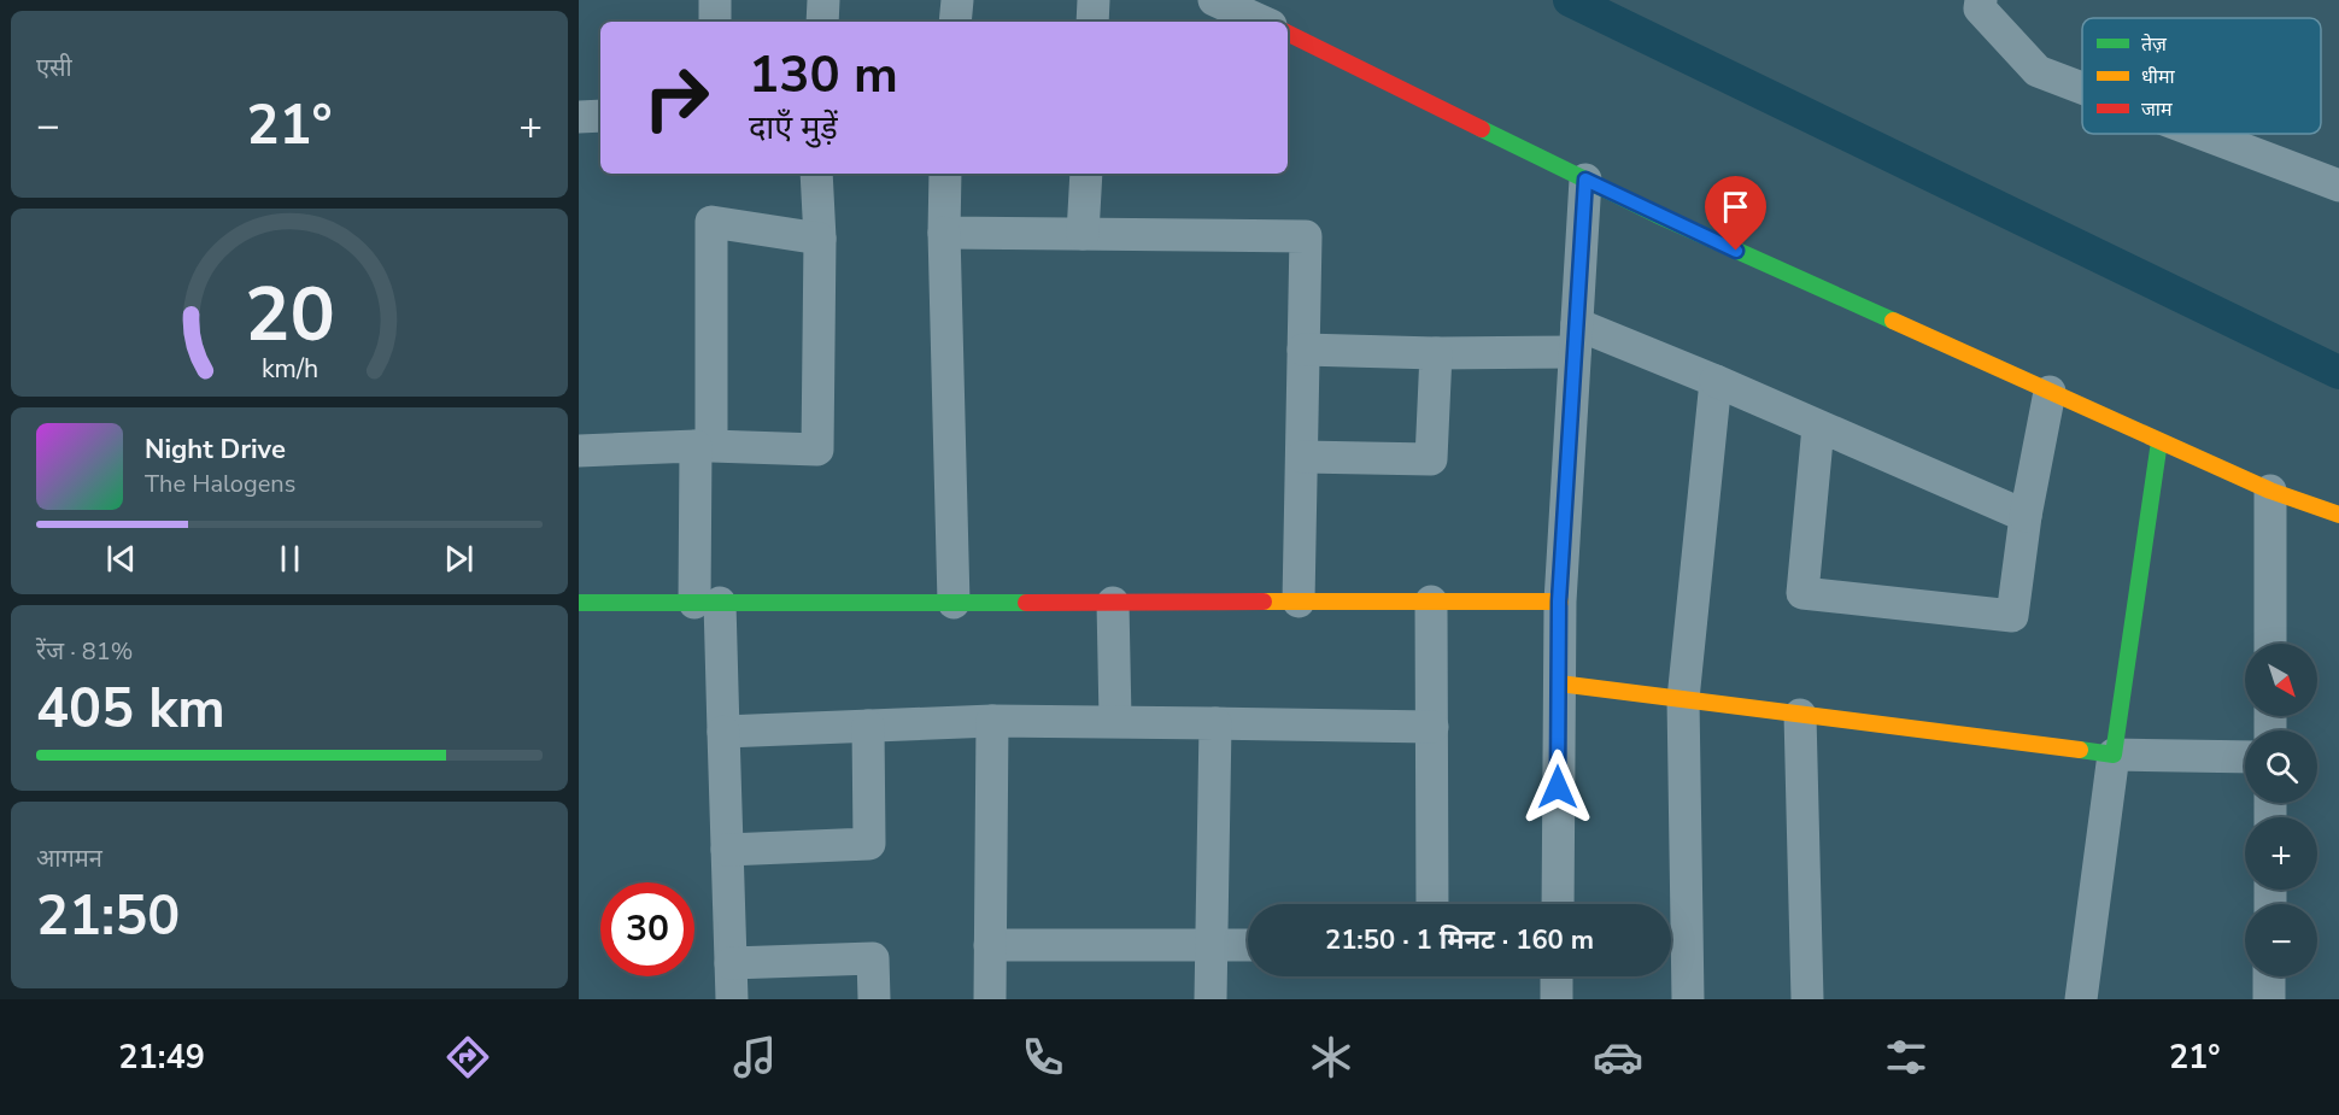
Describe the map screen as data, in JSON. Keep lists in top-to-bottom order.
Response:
{
  "legend": ["तेज़", "धीमा", "जाम"],
  "north": "bottom right",
  "page": {
    "tile": [
      "एसी",
      ["रेंज · 81%", "405 km"],
      ["आगमन", "21:50"]
    ],
    "turn": ["130 m", "दाएँ मुड़ें"],
    "heat": ["−", "21°", "+"],
    "song": ["Night Drive", "The Halogens"],
    "map_buttons": ["+", "−"],
    "limit": "30",
    "trip": "21:50 · 1 मिनट · 160 m",
    "tabs": ["21:49", "21°"],
    "gauge": ["20", "km/h"]
  }
}
